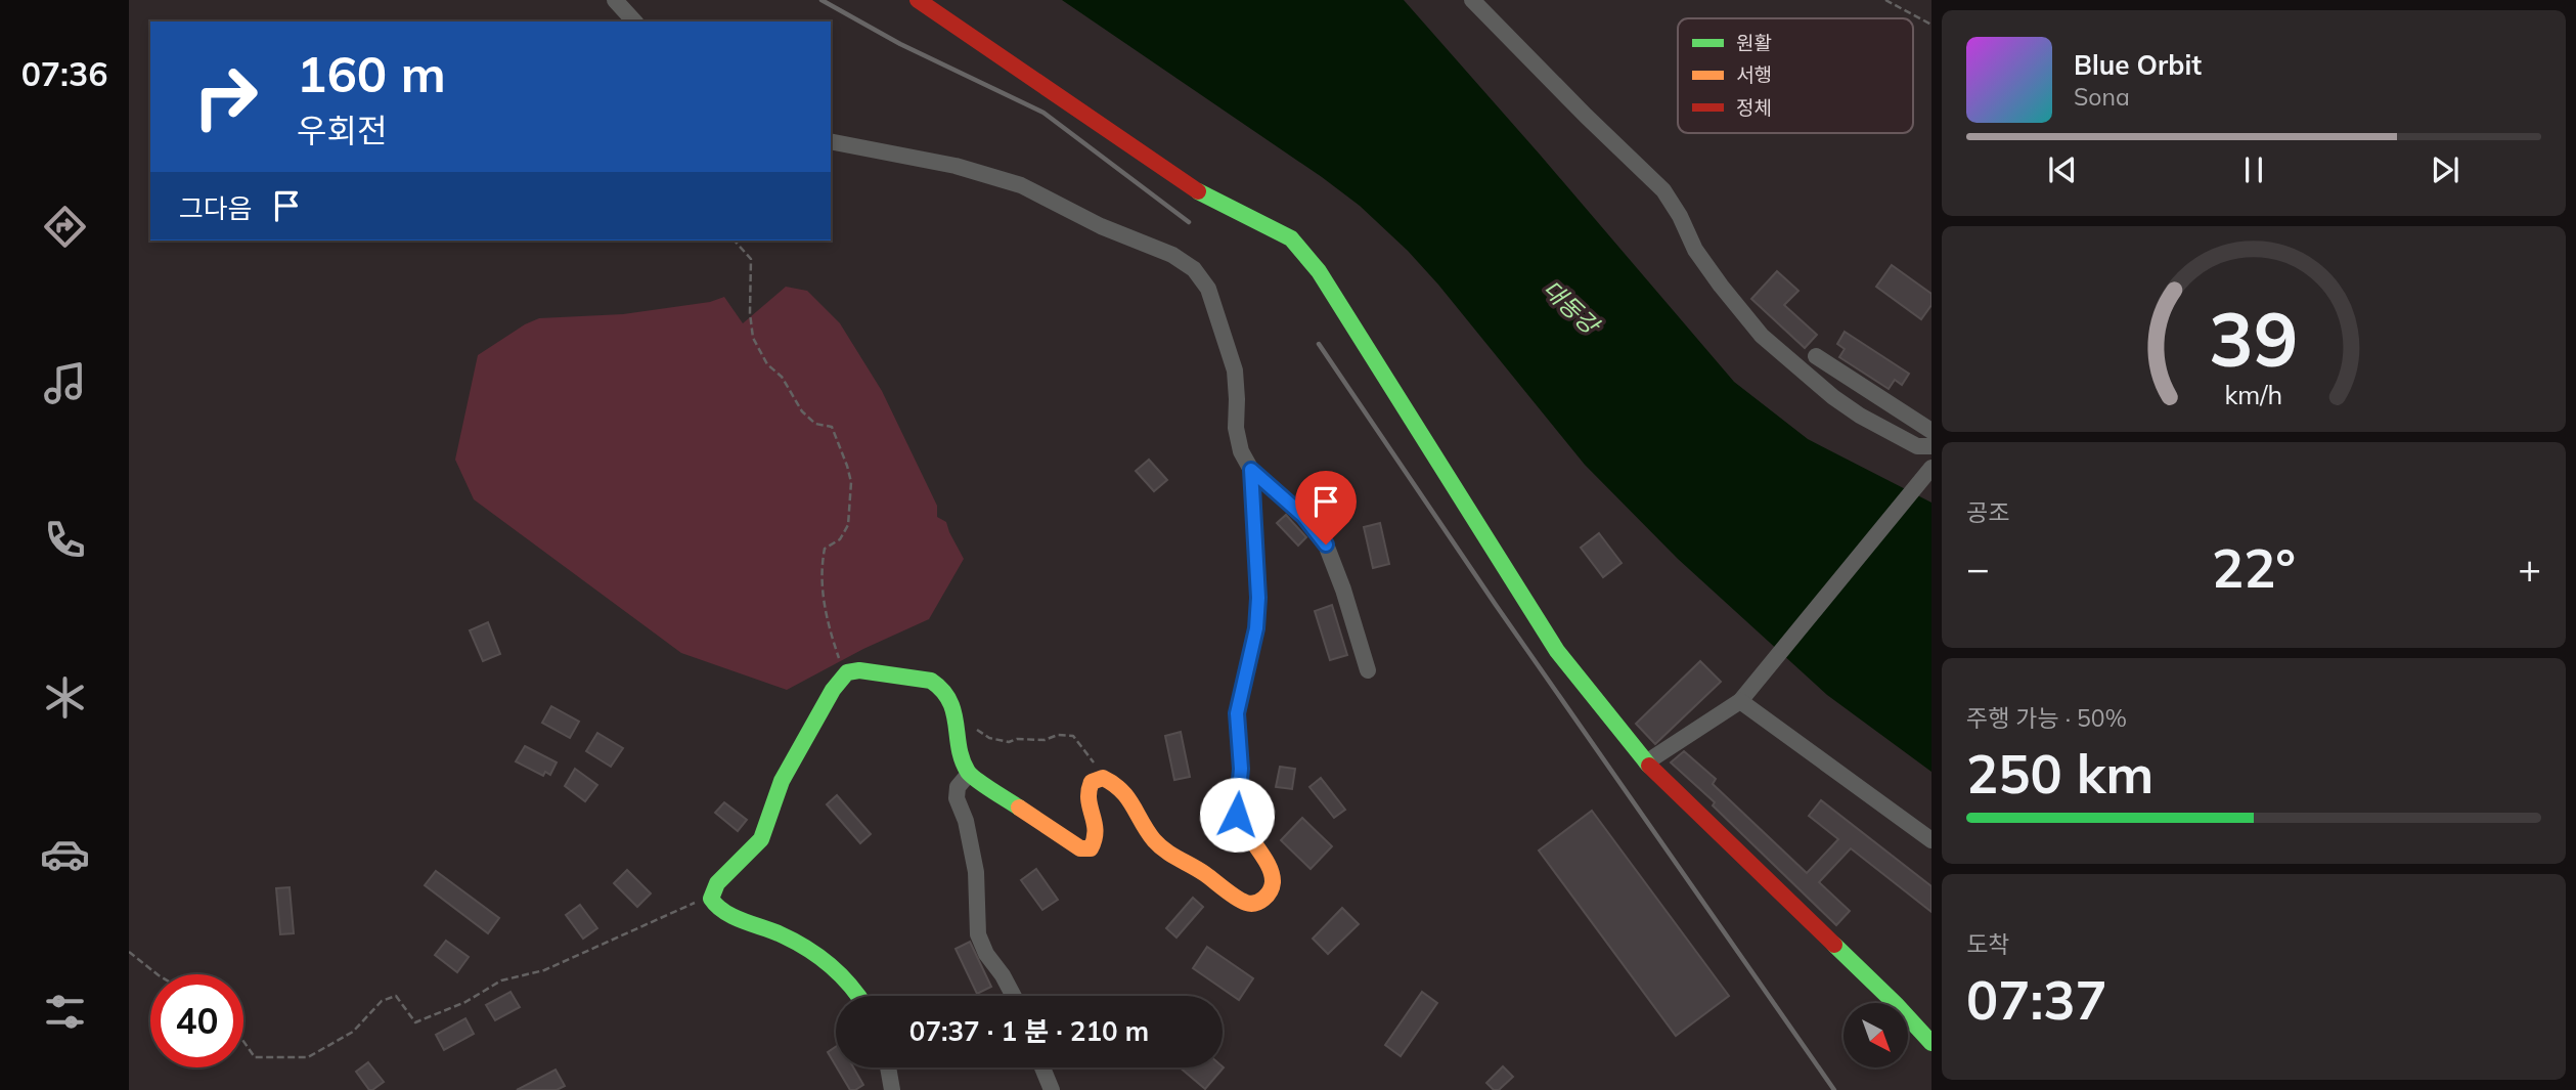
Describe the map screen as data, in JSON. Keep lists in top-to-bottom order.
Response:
{
  "water": ["대동강"],
  "legend": ["원활", "서행", "정체"],
  "north": "bottom right",
  "page": {
    "tabs": "07:36",
    "turn": ["160 m", "우회전"],
    "song": ["Blue Orbit", "Sona"],
    "then": "그다음",
    "tile": [
      "공조",
      ["주행 가능 · 50%", "250 km"],
      ["도착", "07:37"]
    ],
    "heat": ["−", "22°", "+"],
    "limit": "40",
    "trip": "07:37 · 1 분 · 210 m",
    "gauge": ["39", "km/h"]
  }
}
